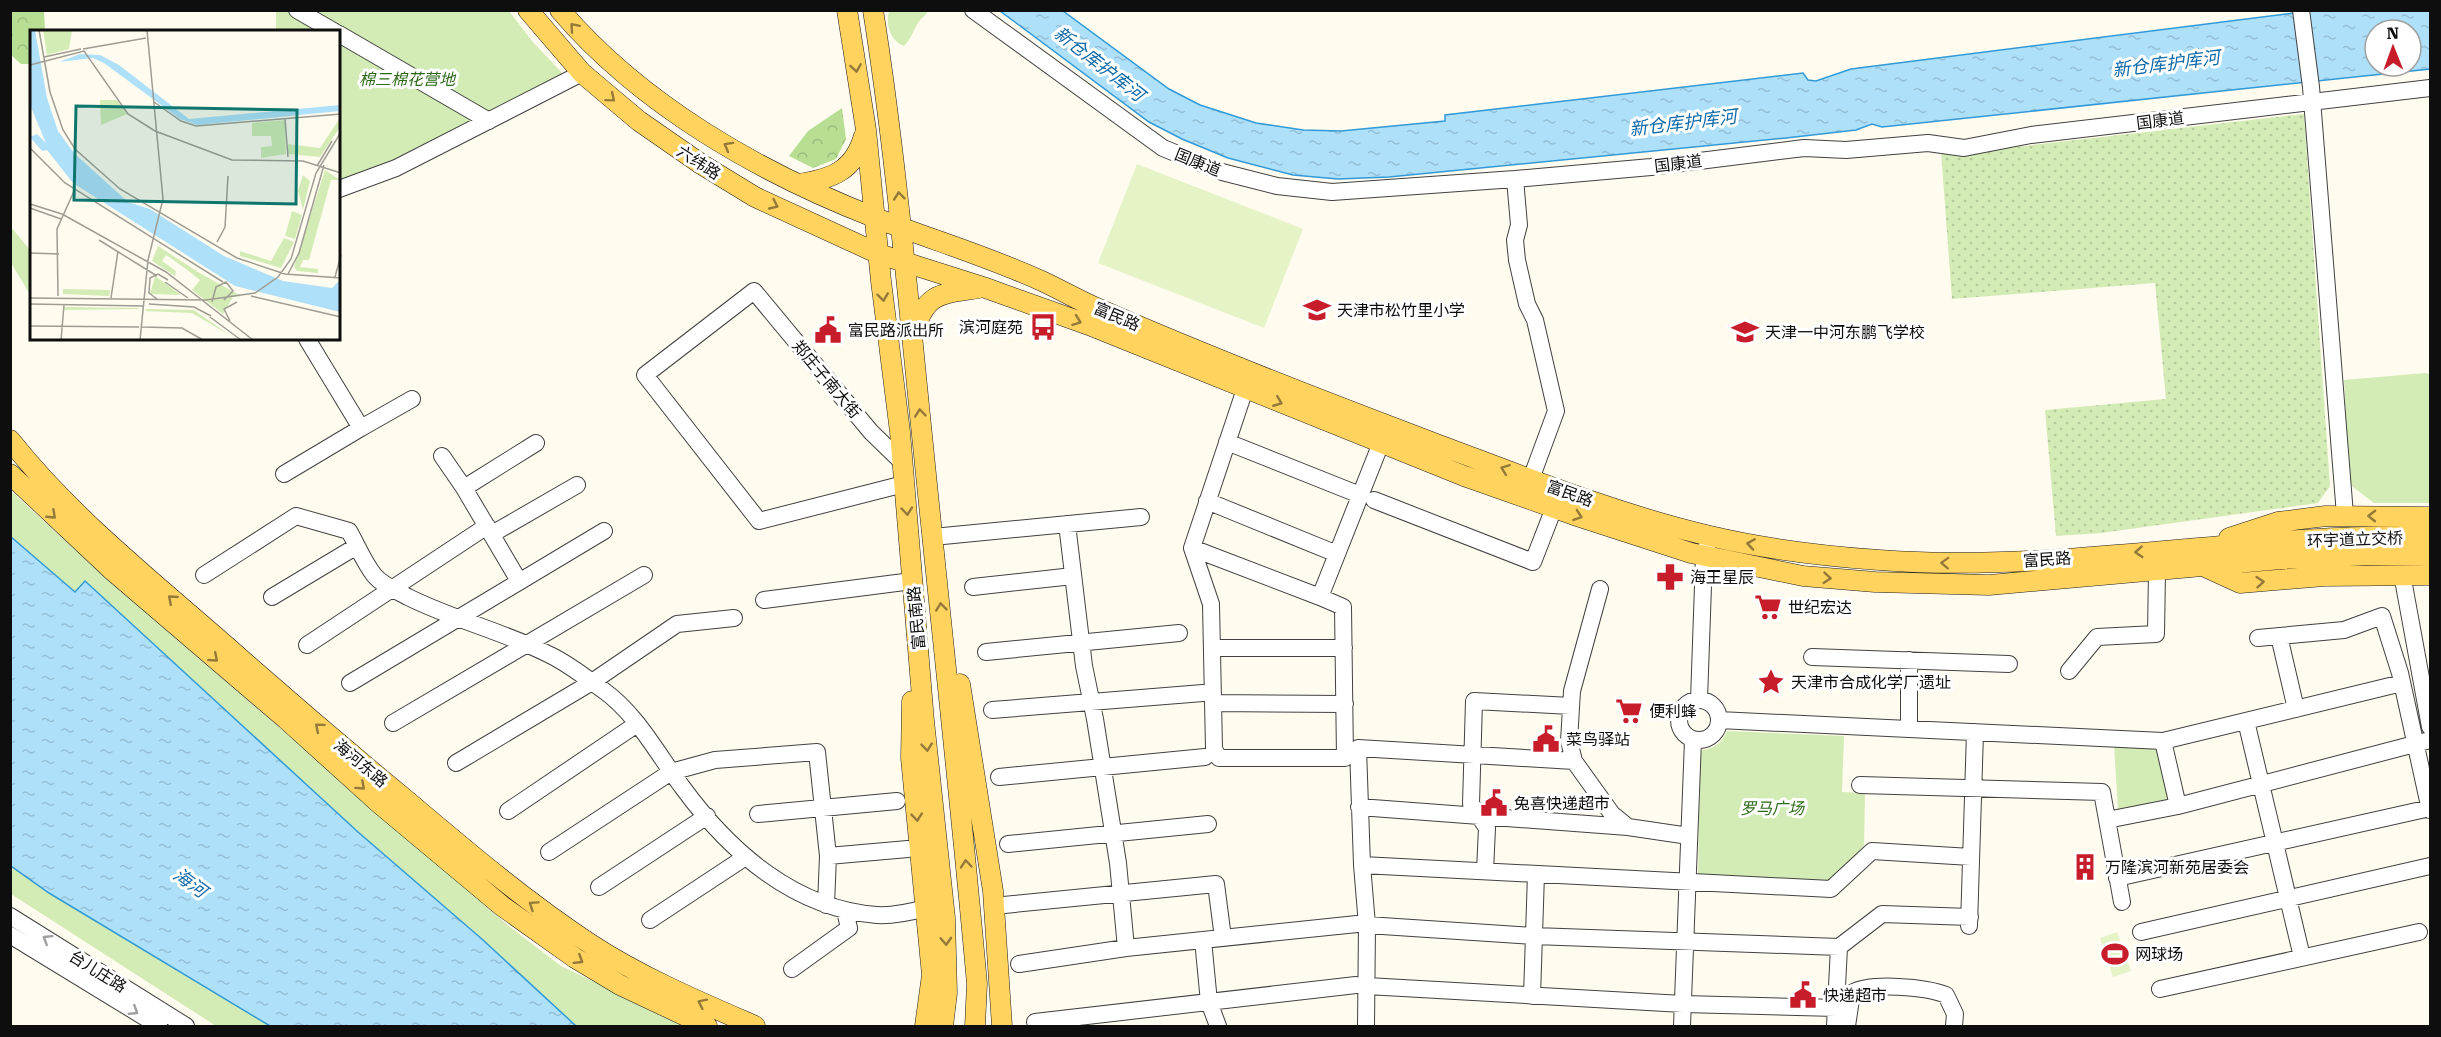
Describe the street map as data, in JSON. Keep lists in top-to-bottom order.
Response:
{
  "streets": {
    "main road": [
      "六纬路",
      "富民路",
      "环宇道立交桥",
      "富民南路",
      "海河东路"
    ],
    "street": ["国康道", "郑庄子南大街", "台儿庄路"]
  },
  "crossings": [
    ["六纬路", "富民路"],
    ["六纬路", "富民南路"],
    ["富民路", "环宇道立交桥"],
    ["富民路", "富民南路"],
    ["郑庄子南大街", "富民南路"]
  ],
  "water": ["新仓库护库河", "海河"],
  "parks": ["棉三棉花营地", "罗马广场"],
  "places": {
    "school or university": ["天津市松竹里小学", "天津一中河东鹏飞学校"],
    "bus stop": ["滨河庭苑"],
    "public building": [
      "富民路派出所",
      "菜鸟驿站",
      "兔喜快递超市",
      "快递超市"
    ],
    "pharmacy": ["海王星辰"],
    "supermarket": ["世纪宏达", "便利蜂"],
    "place": ["天津市合成化学厂遗址"],
    "building": ["万隆滨河新苑居委会"],
    "sports": ["网球场"]
  },
  "north": "top"
}
